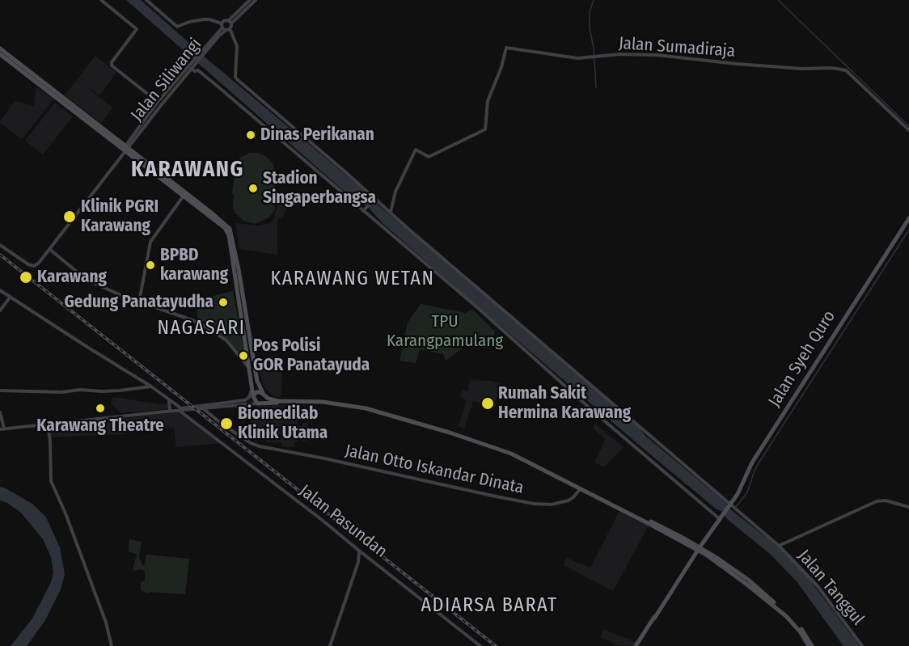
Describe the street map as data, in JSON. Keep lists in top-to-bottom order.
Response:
{
  "streets": {
    "main road": ["Jalan Syeh Quro"],
    "street": [
      "Jalan Sumadiraja",
      "Jalan Siliwangi",
      "Jalan Otto Iskandar Dinata",
      "Jalan Pasundan",
      "Jalan Tanggul"
    ]
  },
  "crossings": [
    ["Jalan Sumadiraja", "Jalan Tanggul"],
    ["Jalan Siliwangi", "Jalan Tanggul"],
    ["Jalan Syeh Quro", "Jalan Tanggul"]
  ],
  "districts": [
    "KARAWANG",
    "KARAWANG WETAN",
    "NAGASARI",
    "ADIARSA BARAT"
  ],
  "parks": ["TPU Karangpamulang"],
  "places": [
    "Dinas Perikanan",
    "Stadion Singaperbangsa",
    "Klinik PGRI Karawang",
    "BPBD karawang",
    "Karawang",
    "Gedung Panatayudha",
    "Pos Polisi GOR Panatayuda",
    "Rumah Sakit Hermina Karawang",
    "Karawang Theatre",
    "Biomedilab Klinik Utama"
  ]
}
